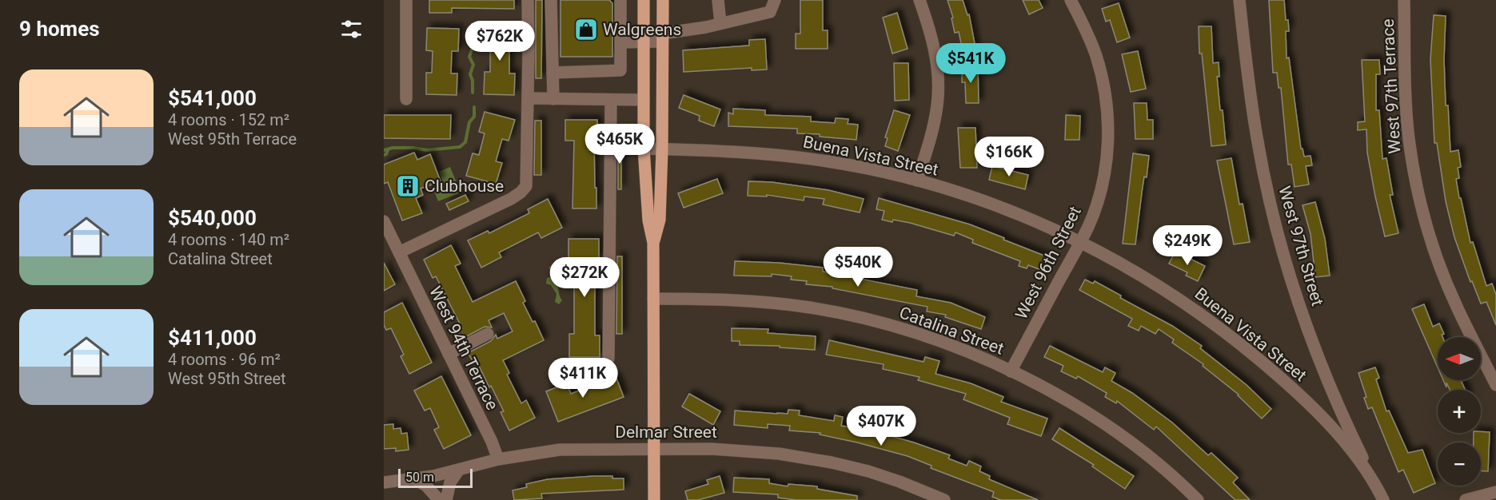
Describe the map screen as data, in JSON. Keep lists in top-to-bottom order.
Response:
{
  "streets": {
    "street": [
      "West 97th Terrace",
      "Buena Vista Street",
      "West 97th Street",
      "West 96th Street",
      "Catalina Street",
      "West 94th Terrace",
      "Delmar Street"
    ]
  },
  "crossings": [
    ["Buena Vista Street", "West 97th Street"],
    ["Buena Vista Street", "West 96th Street"],
    ["West 96th Street", "Catalina Street"],
    ["West 94th Terrace", "Delmar Street"]
  ],
  "places": {
    "shop": ["Walgreens"],
    "building": ["Clubhouse"]
  },
  "scale_bar": "50 m",
  "north": "left",
  "page": {
    "heading": "9 homes",
    "price": [
      "$762K",
      "$541K",
      "$465K",
      "$166K",
      "$249K",
      "$540K",
      "$272K",
      "$411K",
      "$407K"
    ],
    "list": [
      {
        "name": "$541,000",
        "note": "4 rooms · 152 m² · West 95th Terrace"
      },
      {
        "name": "$540,000",
        "note": "4 rooms · 140 m² · Catalina Street"
      },
      {
        "name": "$411,000",
        "note": "4 rooms · 96 m² · West 95th Street"
      }
    ],
    "map_buttons": ["+", "−"],
    "scale": "50 m"
  }
}
